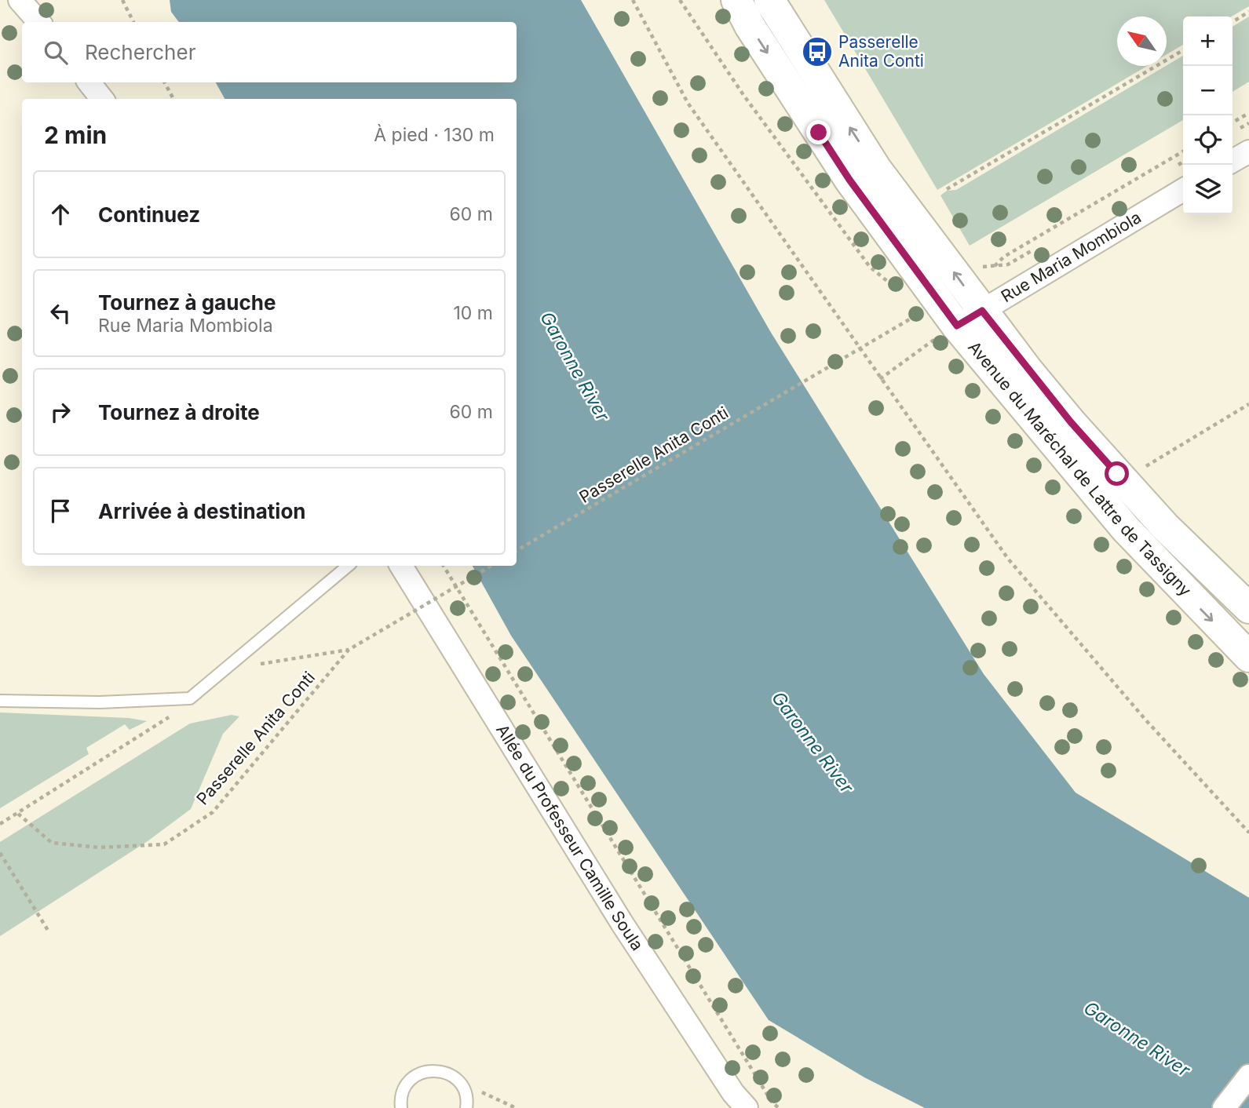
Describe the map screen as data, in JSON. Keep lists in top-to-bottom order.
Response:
{
  "streets": {
    "main road": ["Avenue du Maréchal de Lattre de Tassigny"],
    "street": ["Rue Maria Mombiola", "Allée du Professeur Camille Soula"],
    "path": ["Passerelle Anita Conti"]
  },
  "crossings": [
    ["Rue Maria Mombiola", "Avenue du Maréchal de Lattre de Tassigny"]
  ],
  "water": ["Garonne River"],
  "places": {
    "bus stop": ["Passerelle Anita Conti"]
  },
  "north": "top left",
  "page": {
    "map_buttons": ["+", "−"],
    "search": "Rechercher",
    "heading": ["2 min", "À pied · 130 m"],
    "list": [
      ["Continuez", "60 m"],
      ["Tournez à gauche", "Rue Maria Mombiola", "10 m"],
      ["Tournez à droite", "60 m"],
      "Arrivée à destination"
    ]
  }
}
